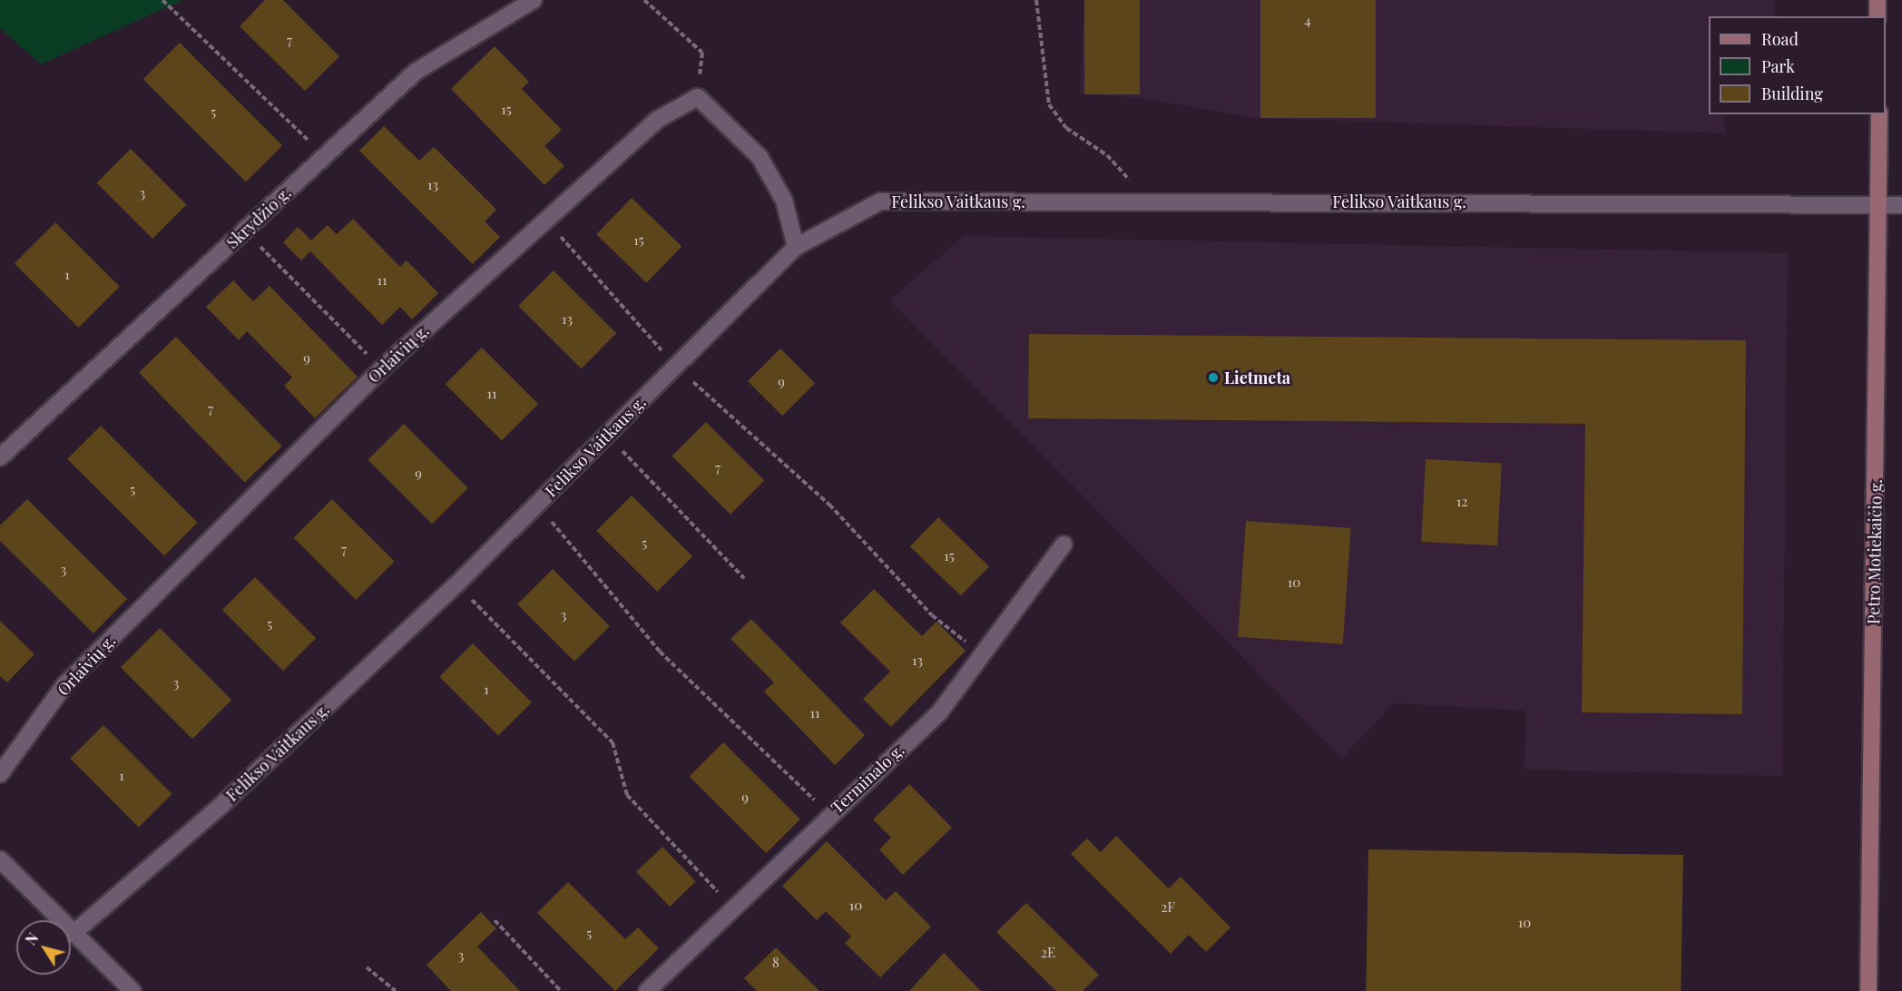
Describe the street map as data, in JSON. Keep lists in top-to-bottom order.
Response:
{
  "streets": {
    "main road": ["Petro Motiekaičio g."],
    "street": [
      "Felikso Vaitkaus g.",
      "Skrydžio g.",
      "Orlaivių g.",
      "Terminalo g."
    ]
  },
  "crossings": [
    ["Felikso Vaitkaus g.", "Petro Motiekaičio g."]
  ],
  "places": ["Lietmeta"],
  "house_numbers": [
    "4",
    "7",
    "15",
    "5",
    "13",
    "3",
    "15",
    "1",
    "11",
    "13",
    "9",
    "9",
    "11",
    "7",
    "7",
    "9",
    "5",
    "12",
    "5",
    "7",
    "15",
    "3",
    "10",
    "3",
    "5",
    "13",
    "3",
    "1",
    "11",
    "1",
    "9",
    "10",
    "2F",
    "10",
    "5",
    "2E",
    "3",
    "8"
  ],
  "legend": ["Road", "Park", "Building"],
  "north": "top left"
}
